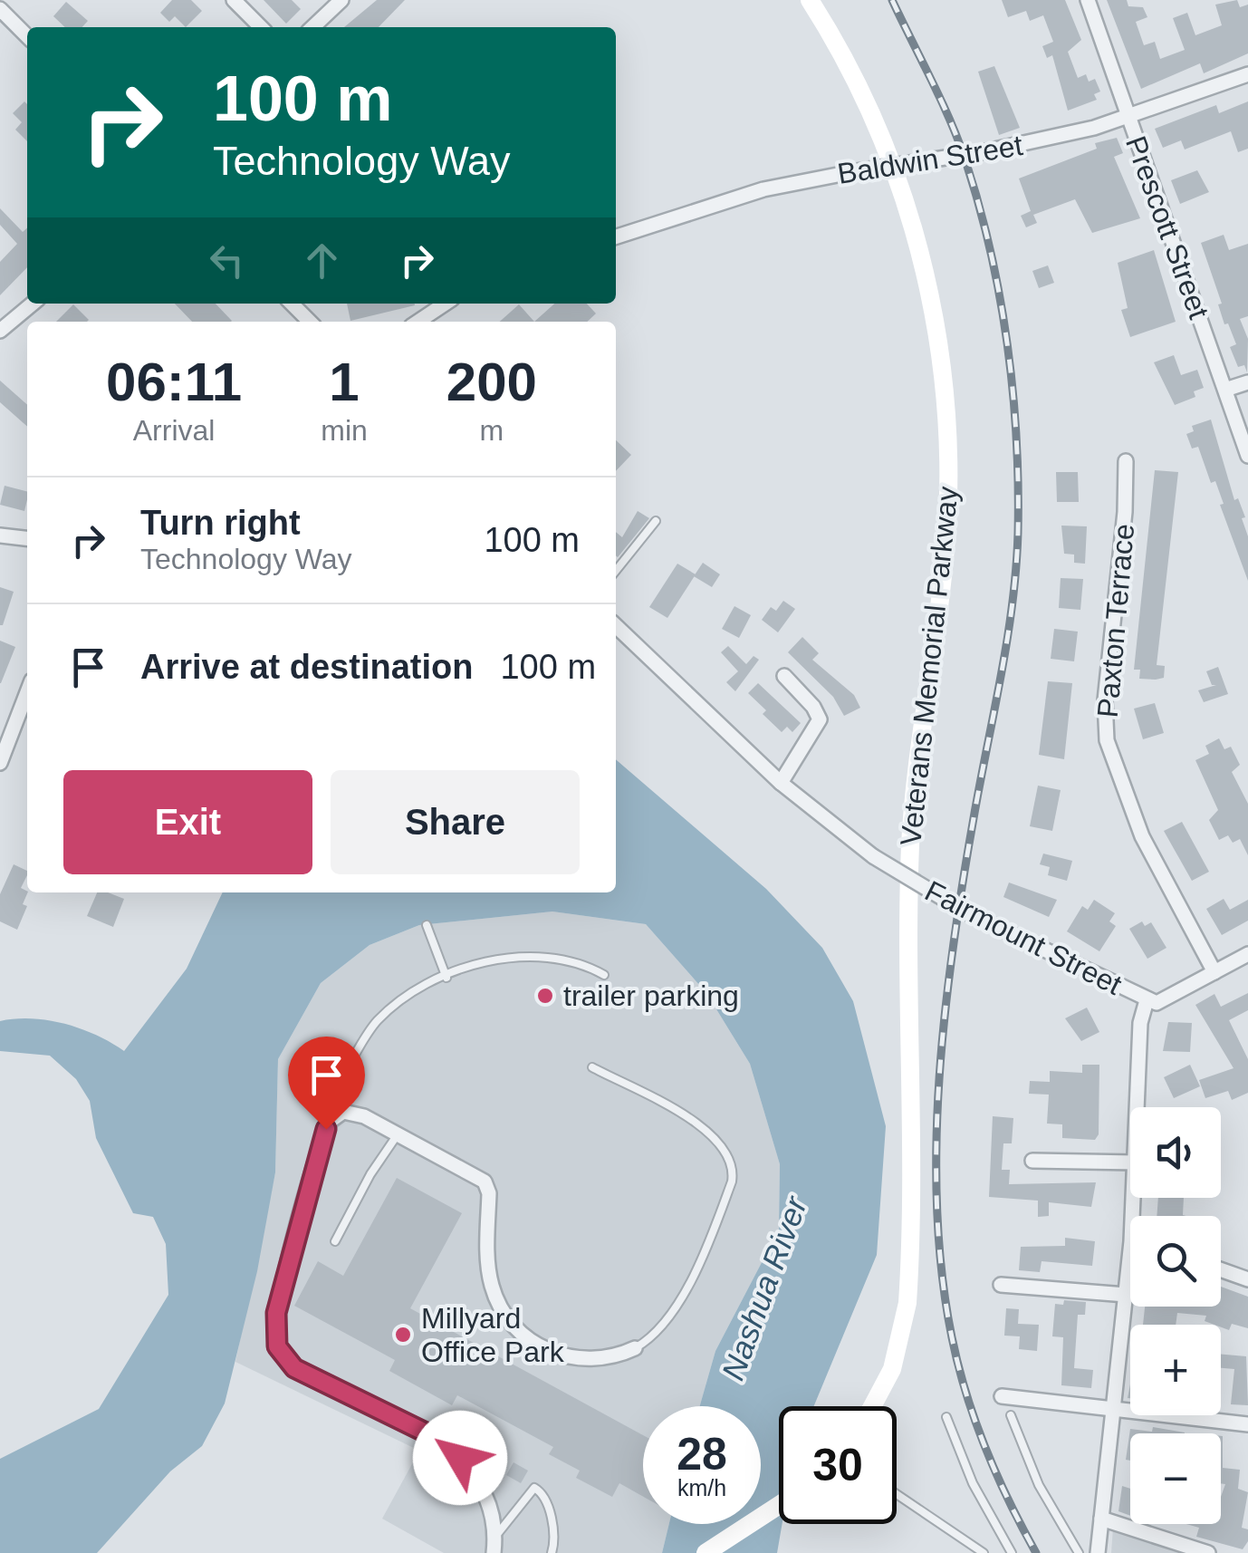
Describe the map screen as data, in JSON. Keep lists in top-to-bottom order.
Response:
{
  "streets": {
    "main road": ["Veterans Memorial Parkway"],
    "street": [
      "Baldwin Street",
      "Prescott Street",
      "Paxton Terrace",
      "Fairmount Street"
    ]
  },
  "crossings": [
    ["Baldwin Street", "Prescott Street"],
    ["Paxton Terrace", "Fairmount Street"]
  ],
  "water": ["Nashua River"],
  "places": ["trailer parking", "Millyard Office Park"],
  "page": {
    "turn": ["100 m", "Technology Way"],
    "eta": [
      "06:11",
      "Arrival",
      "1",
      "min",
      "200",
      "m"
    ],
    "list": [
      {
        "name": "Turn right",
        "note": "Technology Way",
        "value": "100 m"
      },
      {
        "name": "Arrive at destination",
        "value": "100 m"
      }
    ],
    "buttons": ["Exit", "Share"],
    "map_buttons": ["+", "−"],
    "speed": "28 km/h",
    "limit": "30"
  }
}
